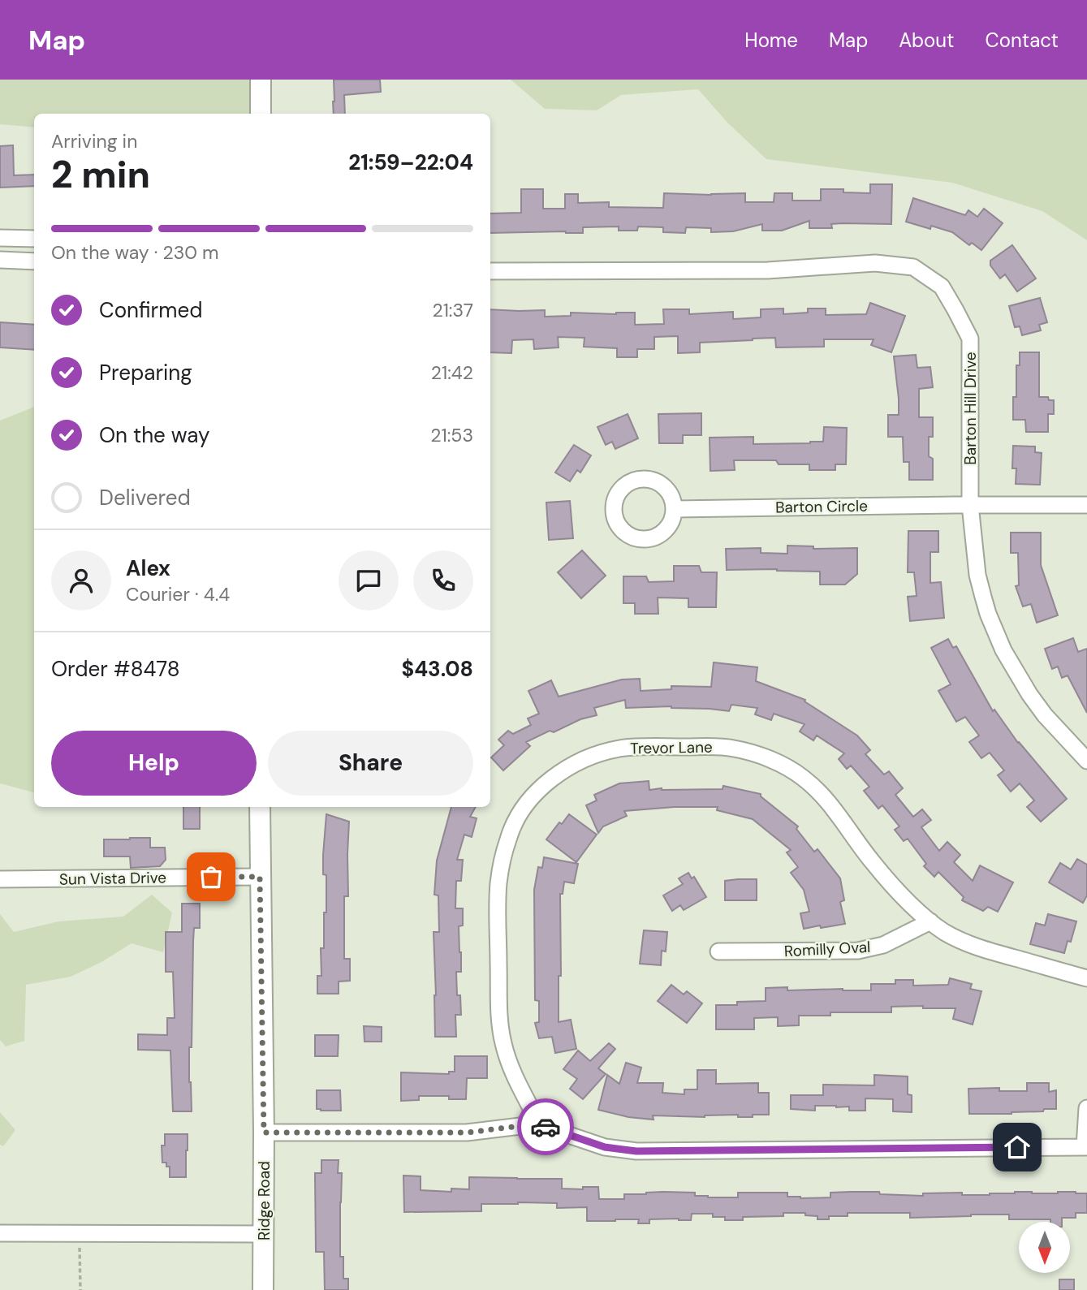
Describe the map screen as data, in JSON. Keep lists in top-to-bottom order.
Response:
{
  "streets": {
    "main road": ["Ridge Road"],
    "street": [
      "Barton Hill Drive",
      "Barton Circle",
      "Trevor Lane",
      "Sun Vista Drive",
      "Romilly Oval"
    ]
  },
  "crossings": [
    ["Barton Hill Drive", "Barton Circle"],
    ["Trevor Lane", "Romilly Oval"],
    ["Sun Vista Drive", "Ridge Road"]
  ],
  "north": "bottom",
  "page": {
    "header": "Map",
    "nav": [
      "Home",
      "Map",
      "About",
      "Contact"
    ],
    "heading": ["2 min", "Arriving in", "21:59–22:04"],
    "panel": [
      "Alex",
      "Courier · 4.4",
      "Order #8478",
      "$43.08"
    ],
    "bar": "On the way · 230 m",
    "list": [
      ["Confirmed", "21:37"],
      ["Preparing", "21:42"],
      ["On the way", "21:53"],
      "Delivered"
    ],
    "buttons": ["Help", "Share"]
  }
}
